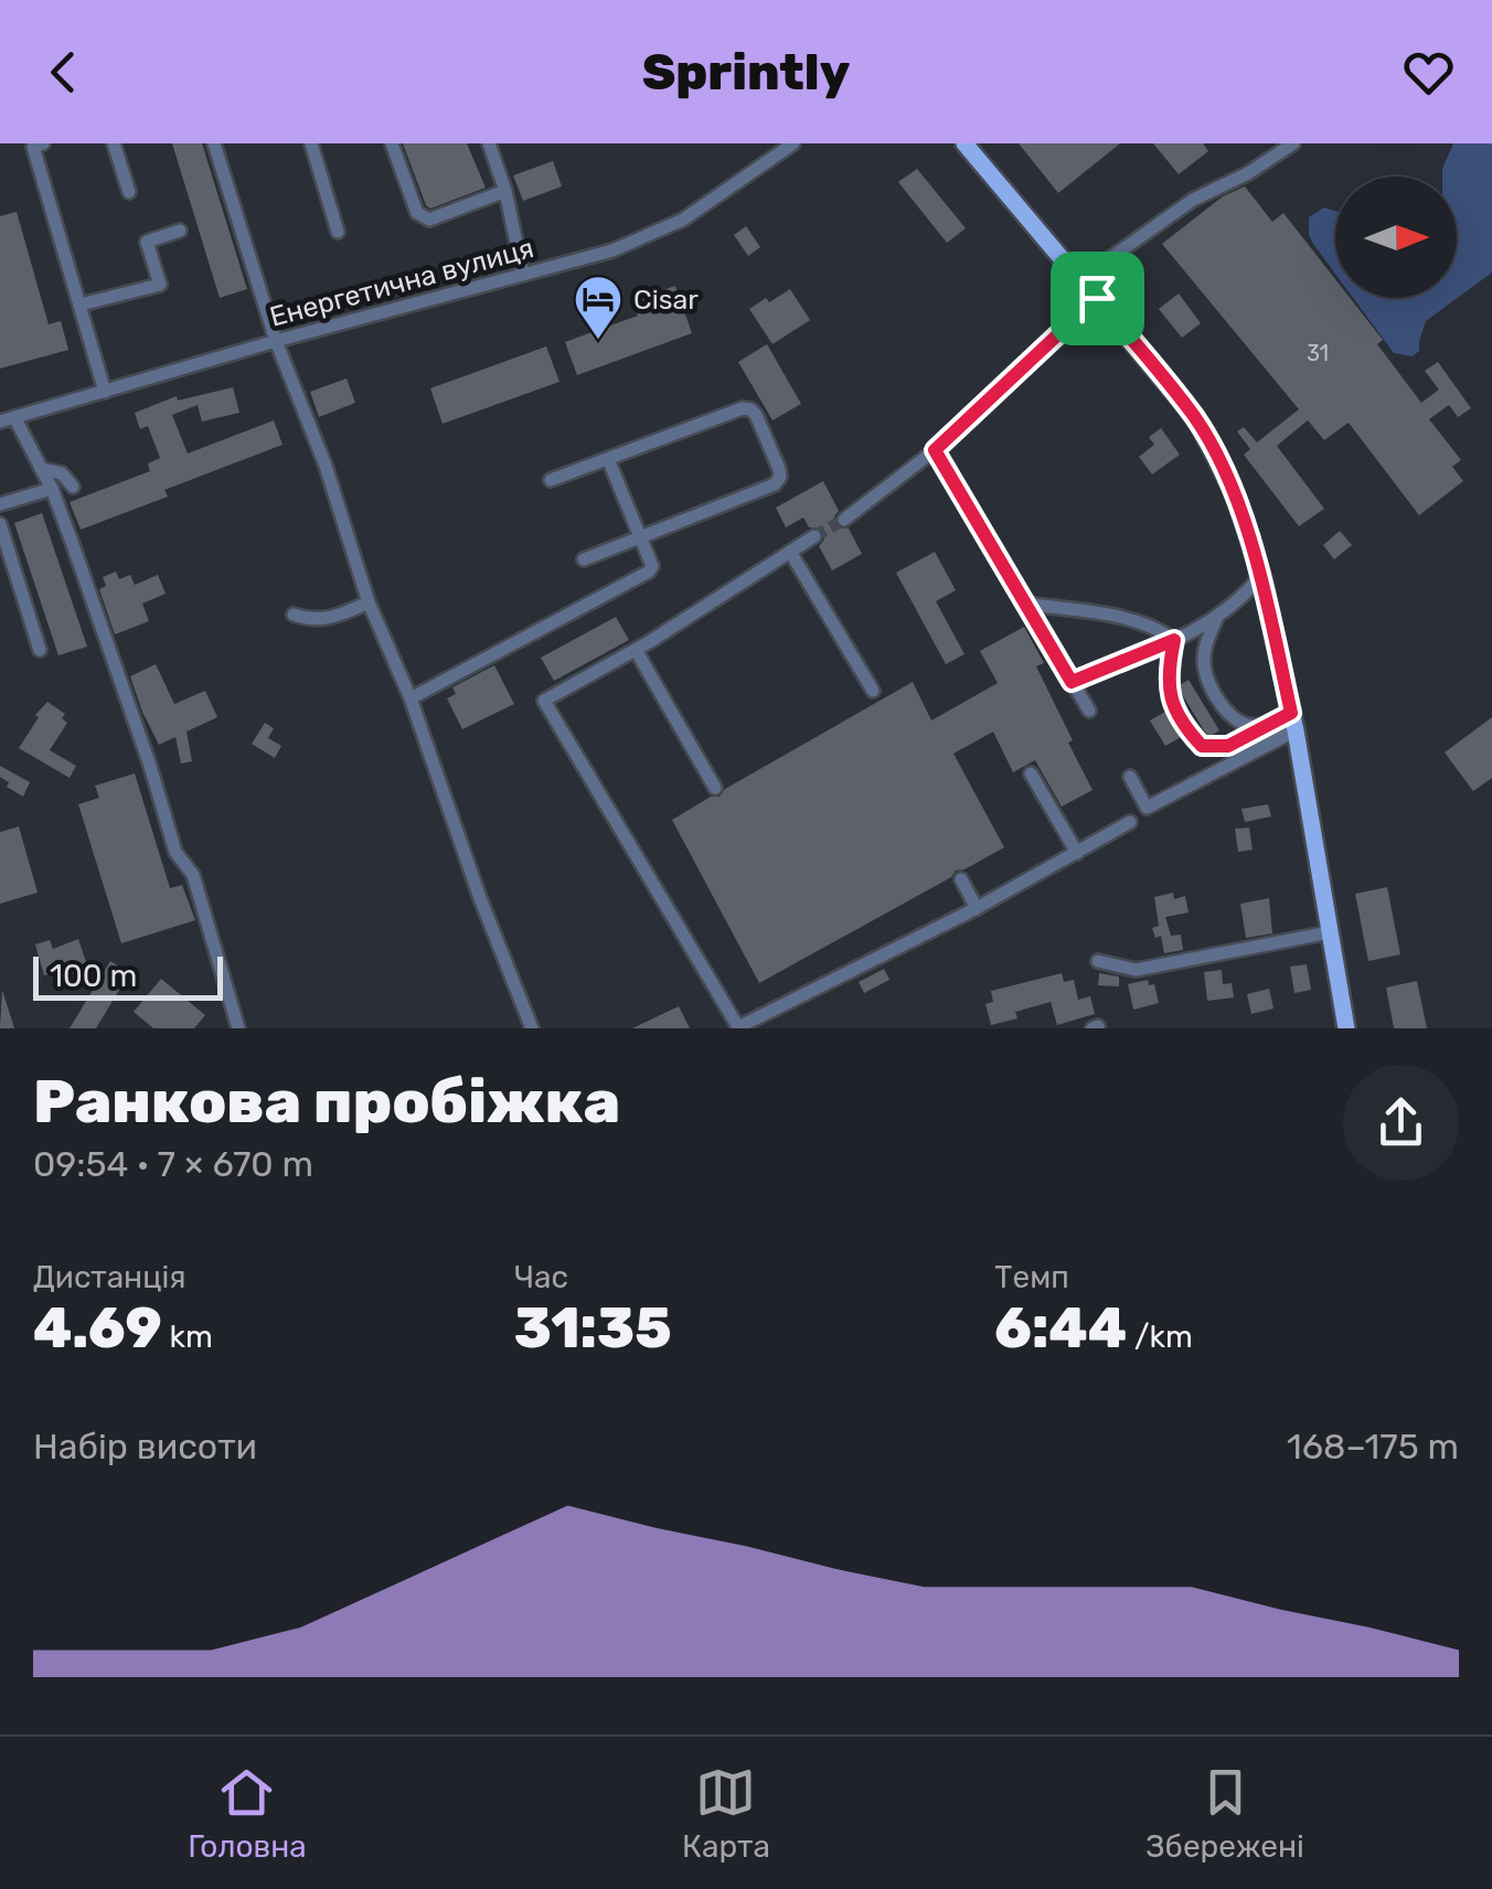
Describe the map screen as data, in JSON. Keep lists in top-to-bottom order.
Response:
{
  "streets": {
    "street": ["Енергетична вулиця"]
  },
  "places": {
    "hotel": ["Cisar"]
  },
  "house_numbers": ["31"],
  "scale_bar": "100 m",
  "north": "right",
  "page": {
    "header": "Sprintly",
    "scale": "100 m",
    "heading": ["Ранкова пробіжка", "09:54 · 7 × 670 m"],
    "stats": [
      ["Дистанція", "4.69 km"],
      ["Час", "31:35"],
      ["Темп", "6:44 /km"]
    ],
    "chart": ["Набір висоти", "168–175 m"],
    "tabs": ["Головна", "Карта", "Збережені"]
  }
}
